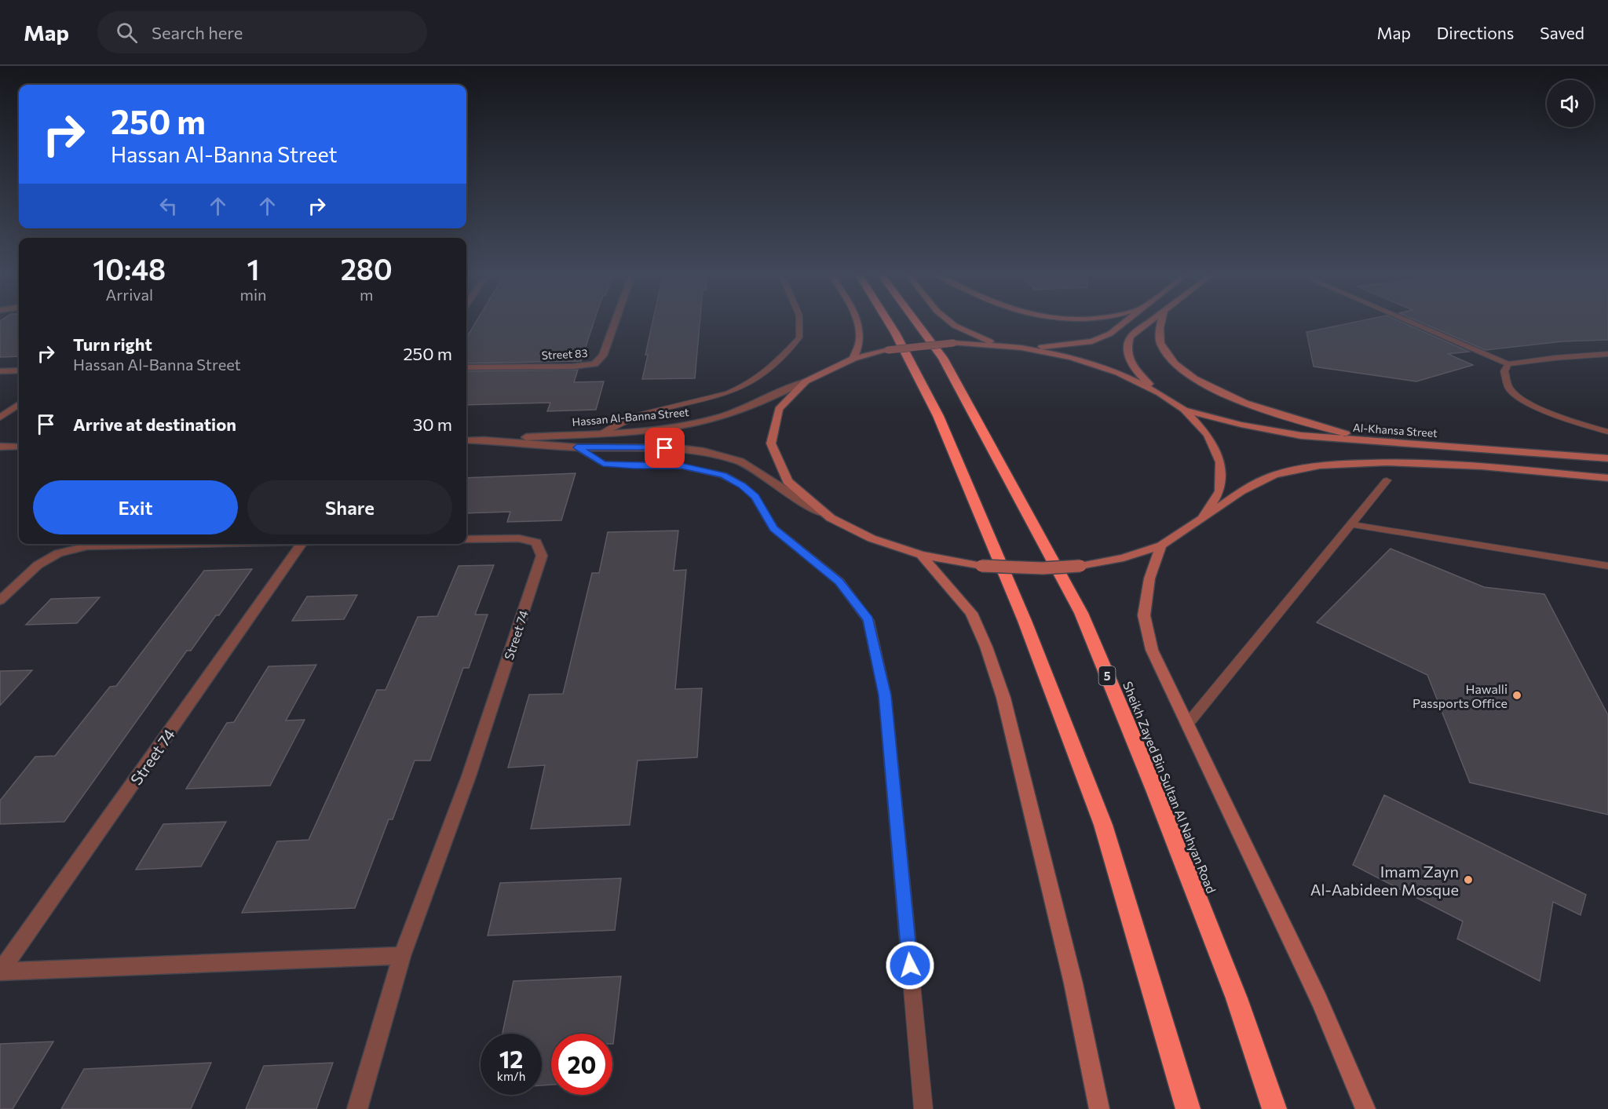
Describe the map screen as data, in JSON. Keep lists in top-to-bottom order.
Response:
{
  "streets": {
    "highway": ["5", "Sheikh Zayed Bin Sultan Al Nahyan Road"],
    "main road": ["Al-Khansa Street"],
    "street": ["Street 83", "Hassan Al-Banna Street", "Street 74"]
  },
  "places": ["Hawalli Passports Office", "Imam Zayn Al-Aabideen Mosque"],
  "page": {
    "header": "Map",
    "search": "Search here",
    "nav": ["Map", "Directions", "Saved"],
    "turn": ["250 m", "Hassan Al-Banna Street"],
    "eta": [
      "10:48",
      "Arrival",
      "1",
      "min",
      "280",
      "m"
    ],
    "list": [
      {
        "name": "Turn right",
        "note": "Hassan Al-Banna Street",
        "value": "250 m"
      },
      {
        "name": "Arrive at destination",
        "value": "30 m"
      }
    ],
    "buttons": ["Exit", "Share"],
    "speed": "12 km/h",
    "limit": "20"
  }
}
